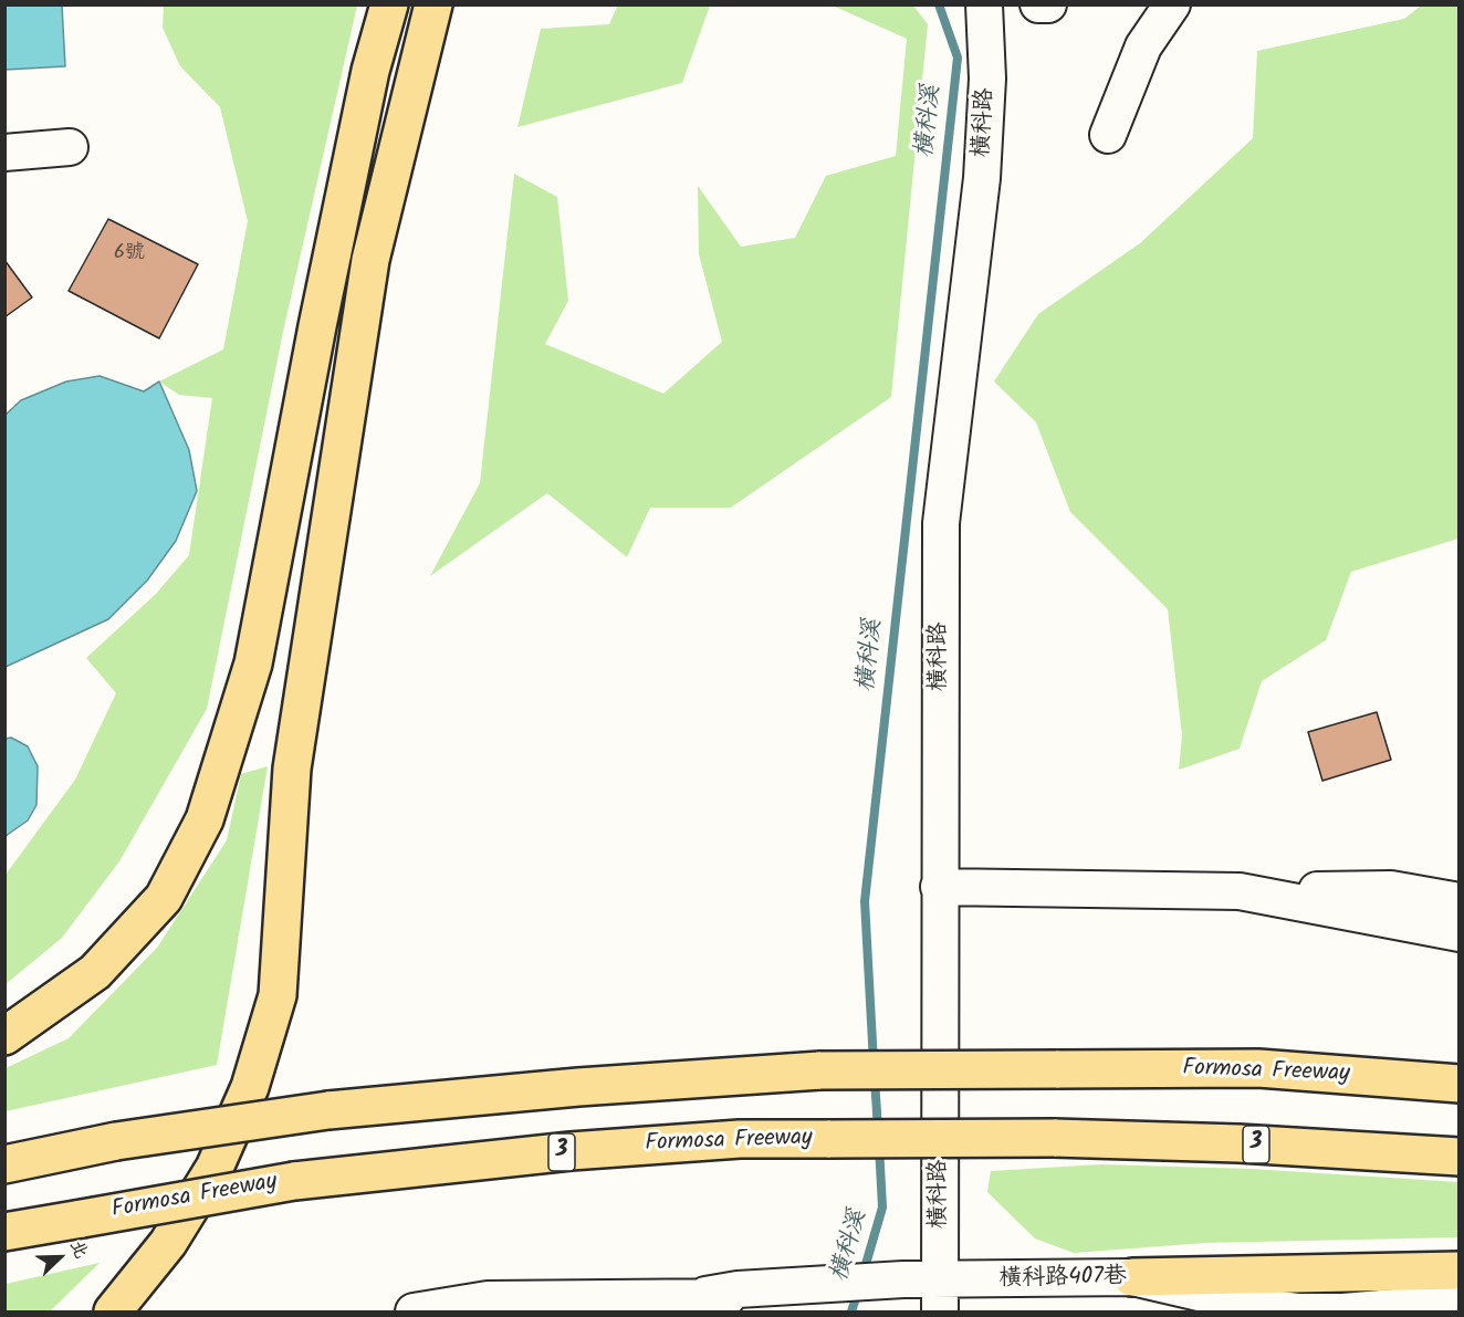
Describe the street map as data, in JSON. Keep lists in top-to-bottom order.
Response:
{
  "streets": {
    "highway": ["Formosa Freeway", "3"],
    "street": ["橫科路", "橫科路407巷"]
  },
  "crossings": [
    ["橫科路", "橫科路407巷"]
  ],
  "water": ["橫科溪"],
  "house_numbers": ["6號"],
  "north": "top right"
}
